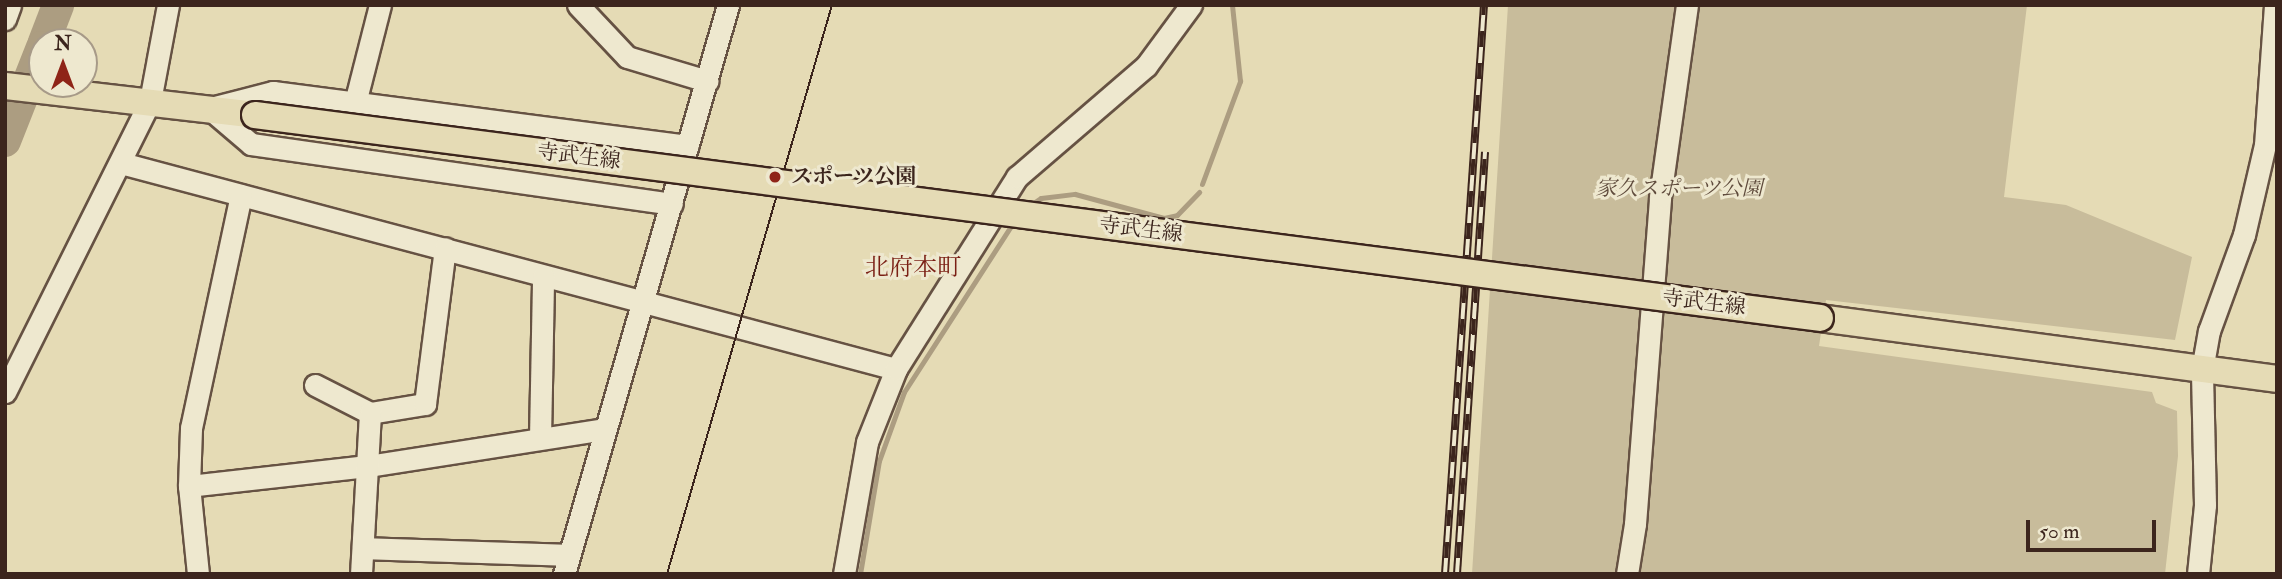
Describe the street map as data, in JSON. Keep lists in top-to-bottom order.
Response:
{
  "streets": {
    "main road": ["寺武生線"]
  },
  "districts": ["北府本町"],
  "parks": ["家久スポーツ公園"],
  "places": ["スポーツ公園"],
  "scale_bar": "50 m",
  "north": "top"
}
